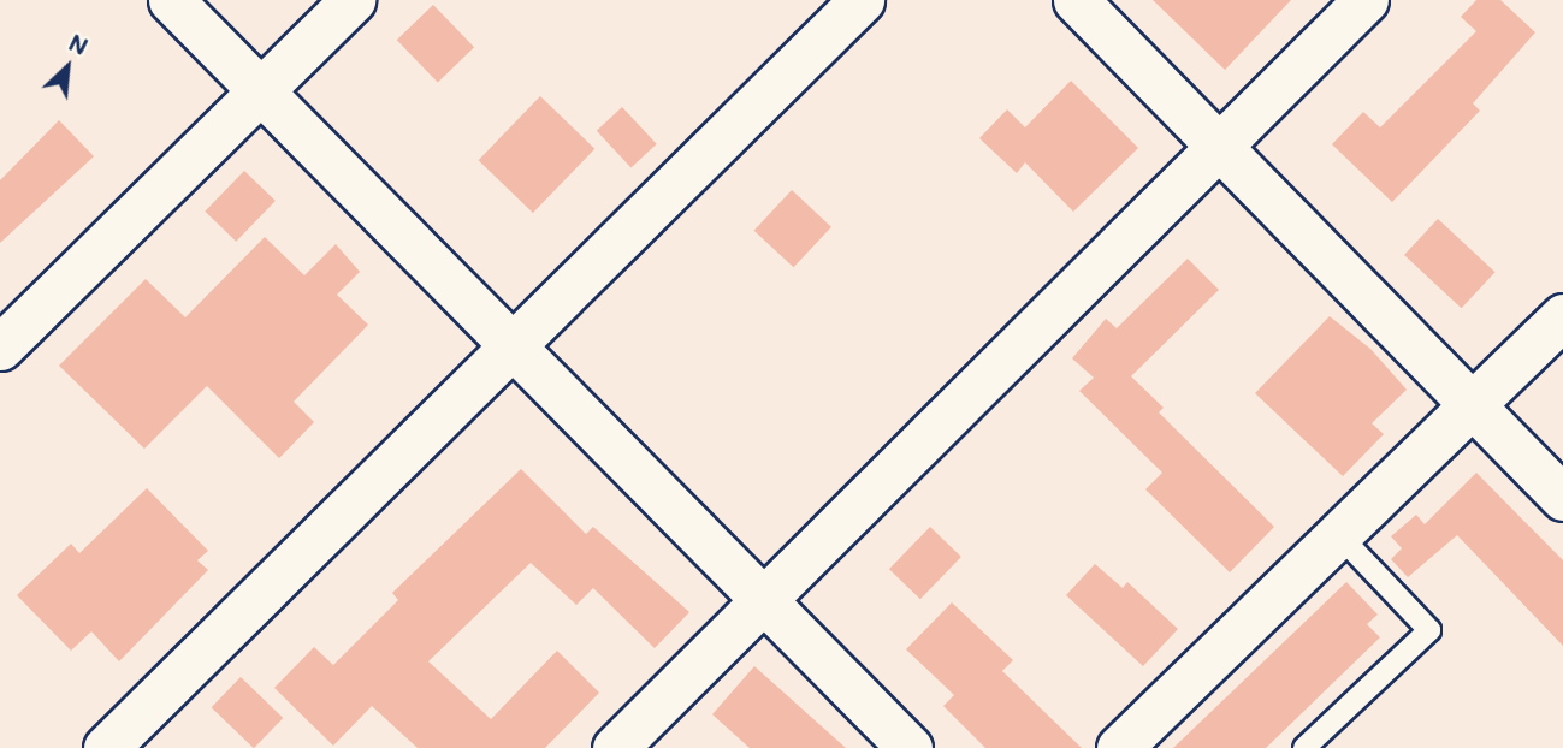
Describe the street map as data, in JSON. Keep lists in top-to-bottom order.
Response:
{
  "north": "top right"
}
